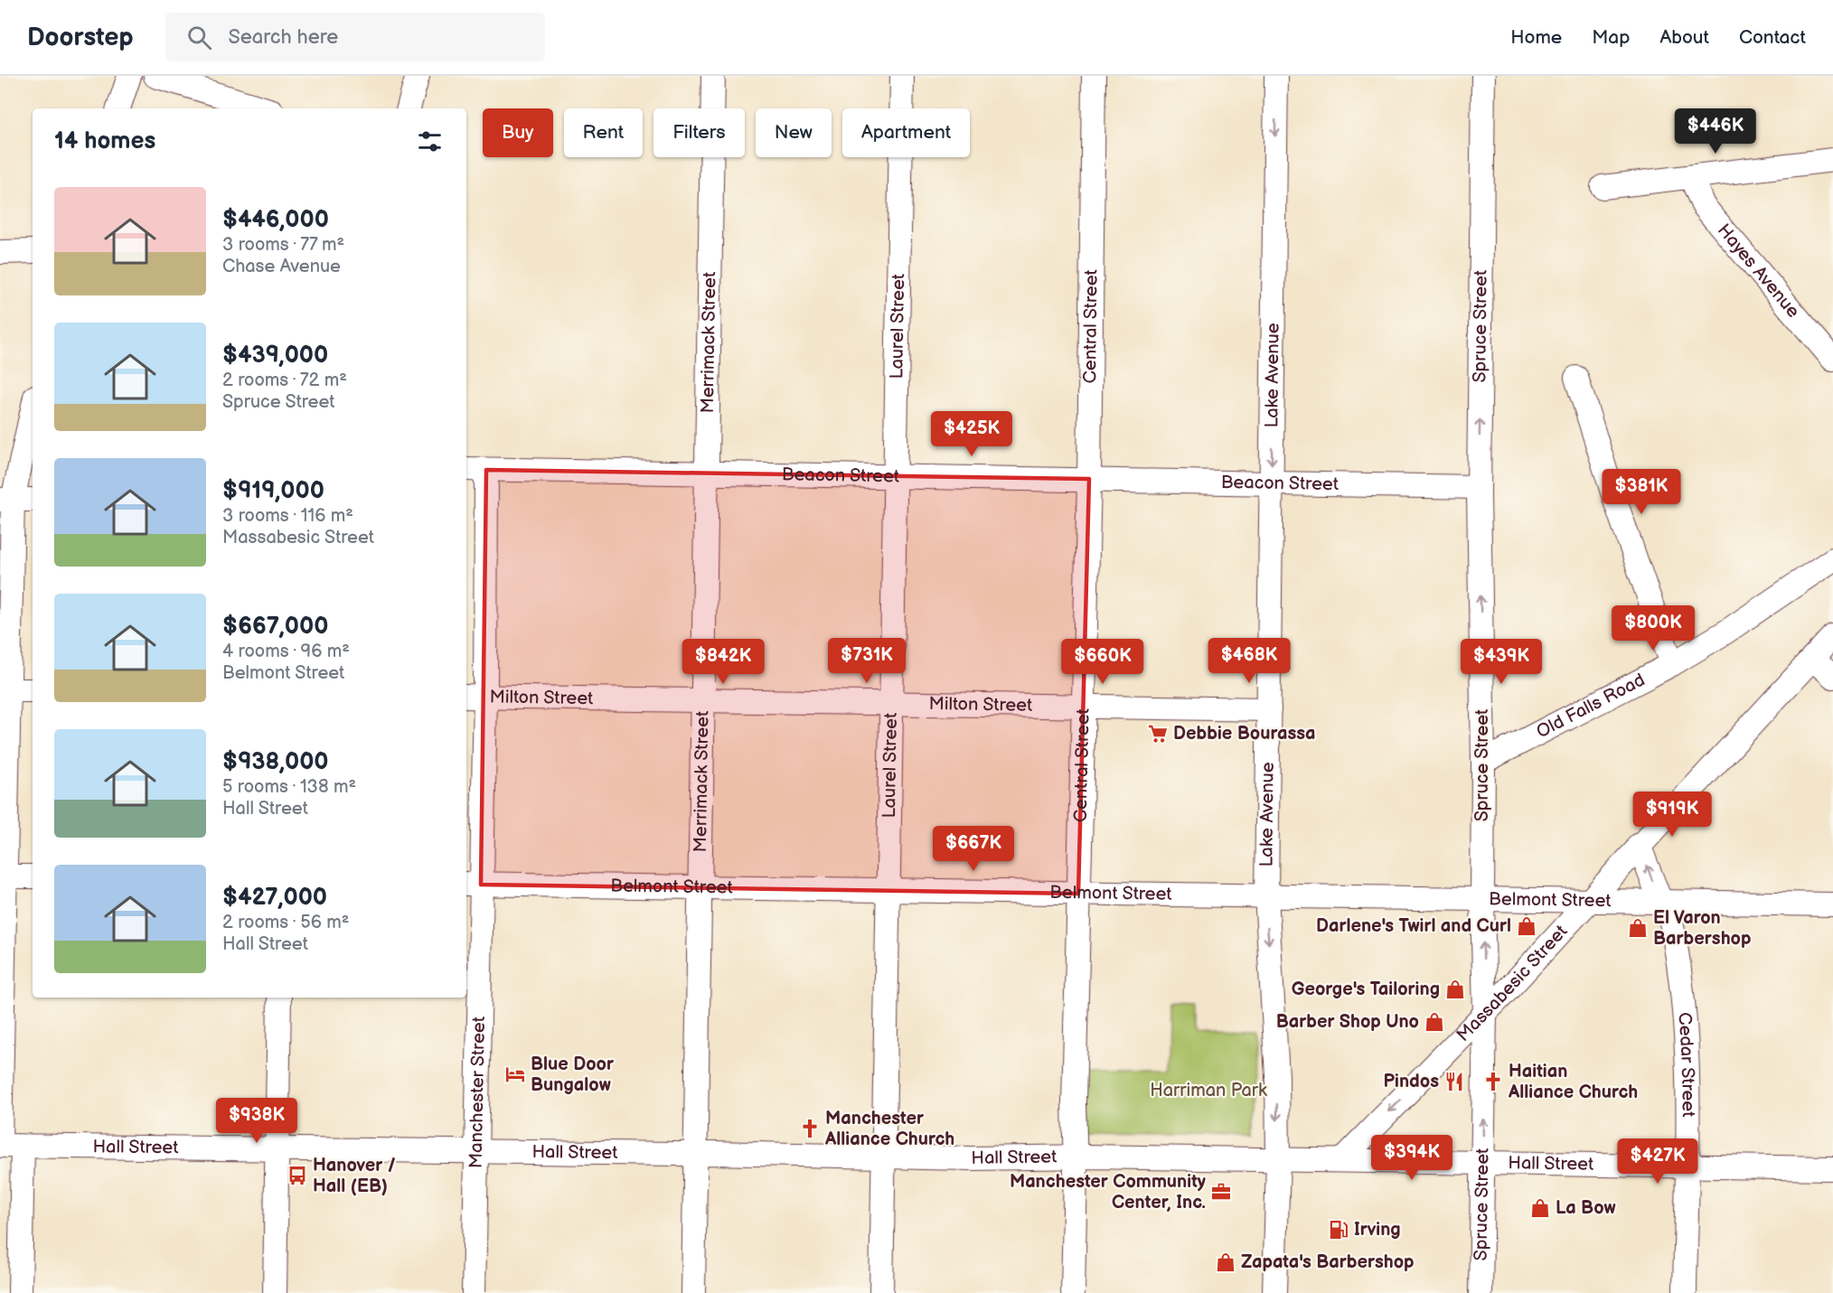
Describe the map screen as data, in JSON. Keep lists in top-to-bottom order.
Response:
{
  "streets": {
    "street": [
      "Hayes Avenue",
      "Laurel Street",
      "Central Street",
      "Spruce Street",
      "Merrimack Street",
      "Lake Avenue",
      "Beacon Street",
      "Milton Street",
      "Old Falls Road",
      "Belmont Street",
      "Massabesic Street",
      "Cedar Street",
      "Manchester Street",
      "Hall Street"
    ]
  },
  "crossings": [
    ["Laurel Street", "Beacon Street"],
    ["Laurel Street", "Milton Street"],
    ["Laurel Street", "Belmont Street"],
    ["Laurel Street", "Hall Street"],
    ["Central Street", "Beacon Street"],
    ["Central Street", "Milton Street"],
    ["Central Street", "Belmont Street"],
    ["Central Street", "Hall Street"],
    ["Spruce Street", "Beacon Street"],
    ["Spruce Street", "Old Falls Road"],
    ["Spruce Street", "Belmont Street"],
    ["Spruce Street", "Massabesic Street"],
    ["Spruce Street", "Hall Street"],
    ["Merrimack Street", "Beacon Street"],
    ["Merrimack Street", "Milton Street"],
    ["Merrimack Street", "Belmont Street"],
    ["Merrimack Street", "Hall Street"],
    ["Lake Avenue", "Beacon Street"],
    ["Lake Avenue", "Milton Street"],
    ["Lake Avenue", "Belmont Street"],
    ["Lake Avenue", "Hall Street"],
    ["Beacon Street", "Manchester Street"],
    ["Milton Street", "Manchester Street"],
    ["Belmont Street", "Massabesic Street"],
    ["Belmont Street", "Cedar Street"],
    ["Belmont Street", "Manchester Street"],
    ["Massabesic Street", "Hall Street"],
    ["Cedar Street", "Hall Street"],
    ["Manchester Street", "Hall Street"]
  ],
  "one_way": ["Lake Avenue"],
  "parks": ["Harriman Park"],
  "places": {
    "supermarket": ["Debbie Bourassa"],
    "shop": [
      "Darlene's Twirl and Curl",
      "El Varon Barbershop",
      "George's Tailoring",
      "Barber Shop Uno",
      "La Bow",
      "Zapata's Barbershop"
    ],
    "hotel": ["Blue Door Bungalow"],
    "restaurant": ["Pindos"],
    "church": ["Haitian Alliance Church", "Manchester Alliance Church"],
    "bus stop": ["Hanover / Hall (EB)"],
    "office": ["Manchester Community Center, Inc."],
    "fuel station": ["Irving"]
  },
  "page": {
    "header": "Doorstep",
    "search": "Search here",
    "nav": [
      "Home",
      "Map",
      "About",
      "Contact"
    ],
    "price": [
      "$446K",
      "$425K",
      "$381K",
      "$800K",
      "$731K",
      "$468K",
      "$842K",
      "$660K",
      "$439K",
      "$919K",
      "$667K",
      "$938K",
      "$394K",
      "$427K"
    ],
    "chip": [
      "Buy",
      "Rent",
      "Filters",
      "New",
      "Apartment"
    ],
    "heading": "14 homes",
    "list": [
      {
        "name": "$446,000",
        "note": "3 rooms · 77 m² · Chase Avenue"
      },
      {
        "name": "$439,000",
        "note": "2 rooms · 72 m² · Spruce Street"
      },
      {
        "name": "$919,000",
        "note": "3 rooms · 116 m² · Massabesic Street"
      },
      {
        "name": "$667,000",
        "note": "4 rooms · 96 m² · Belmont Street"
      },
      {
        "name": "$938,000",
        "note": "5 rooms · 138 m² · Hall Street"
      },
      {
        "name": "$427,000",
        "note": "2 rooms · 56 m² · Hall Street"
      }
    ]
  }
}
